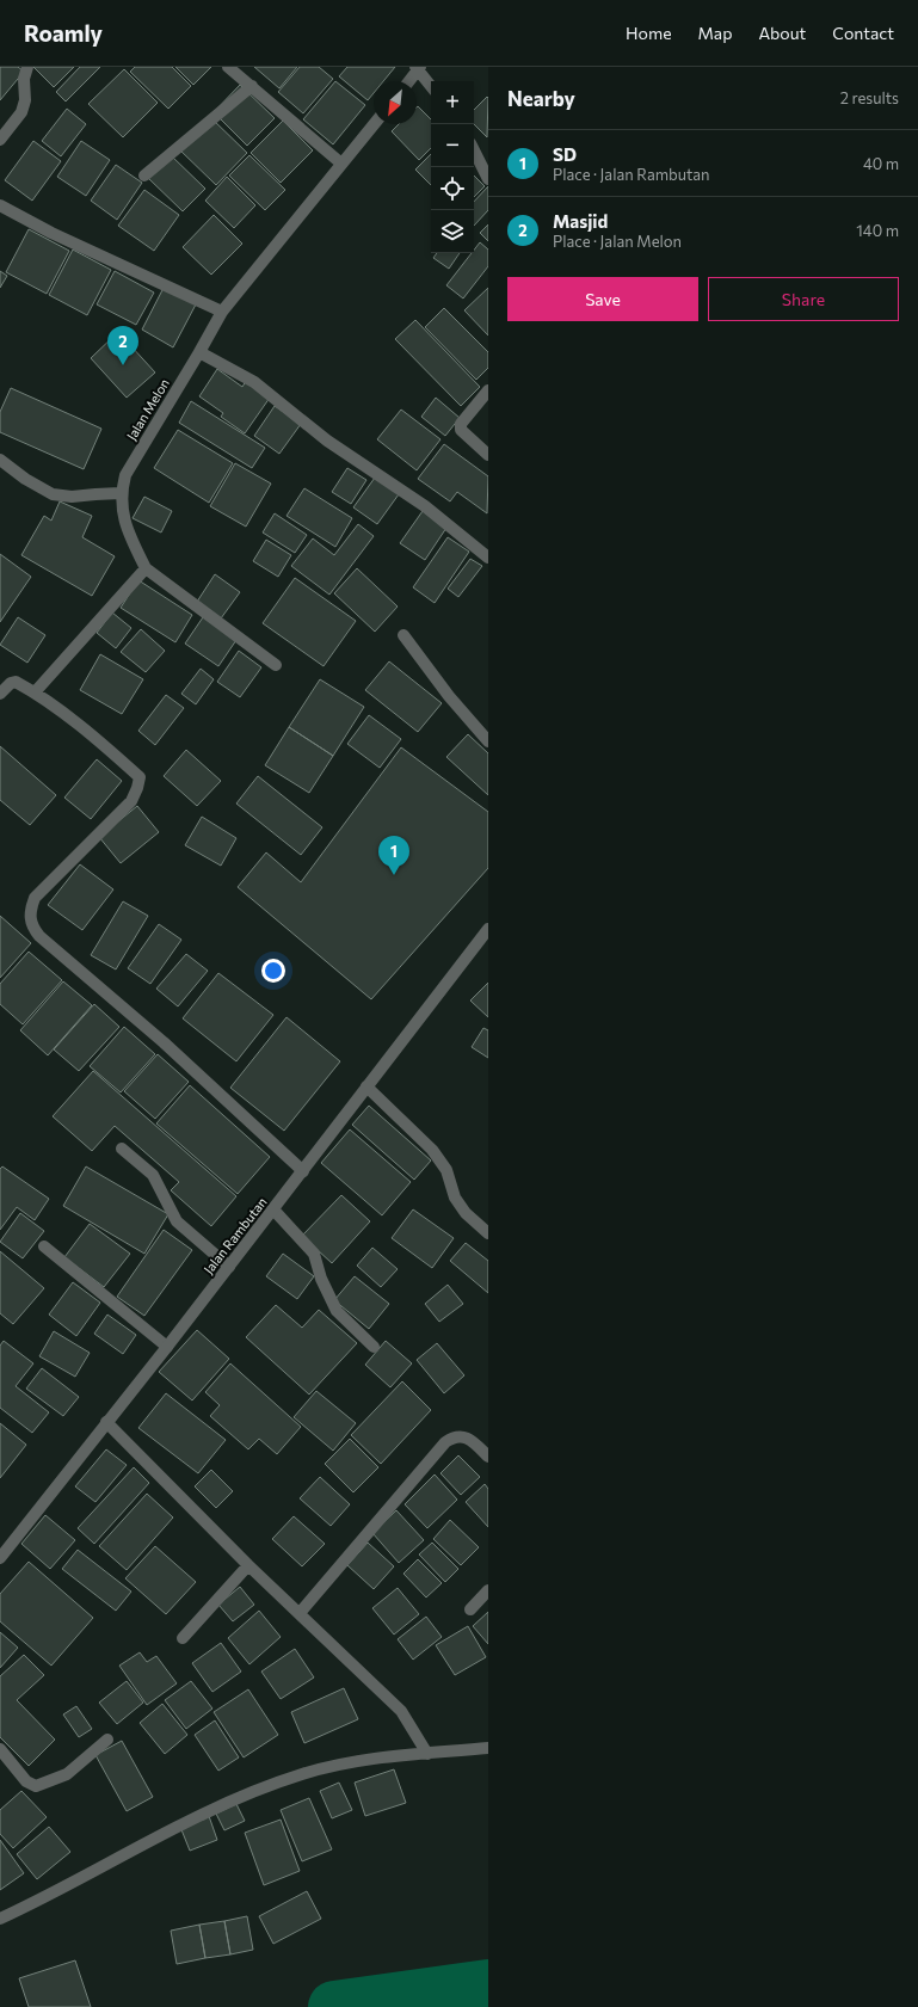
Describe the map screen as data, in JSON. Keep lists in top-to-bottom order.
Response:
{
  "streets": {
    "street": ["Jalan Melon", "Jalan Rambutan"]
  },
  "north": "bottom left",
  "page": {
    "header": "Roamly",
    "nav": [
      "Home",
      "Map",
      "About",
      "Contact"
    ],
    "heading": ["Nearby", "2 results"],
    "map_buttons": ["+", "−"],
    "list": [
      {
        "mark": "1",
        "name": "SD",
        "note": "Place · Jalan Rambutan",
        "value": "40 m"
      },
      {
        "mark": "2",
        "name": "Masjid",
        "note": "Place · Jalan Melon",
        "value": "140 m"
      }
    ],
    "buttons": ["Save", "Share"],
    "pins": ["2", "1"]
  }
}
